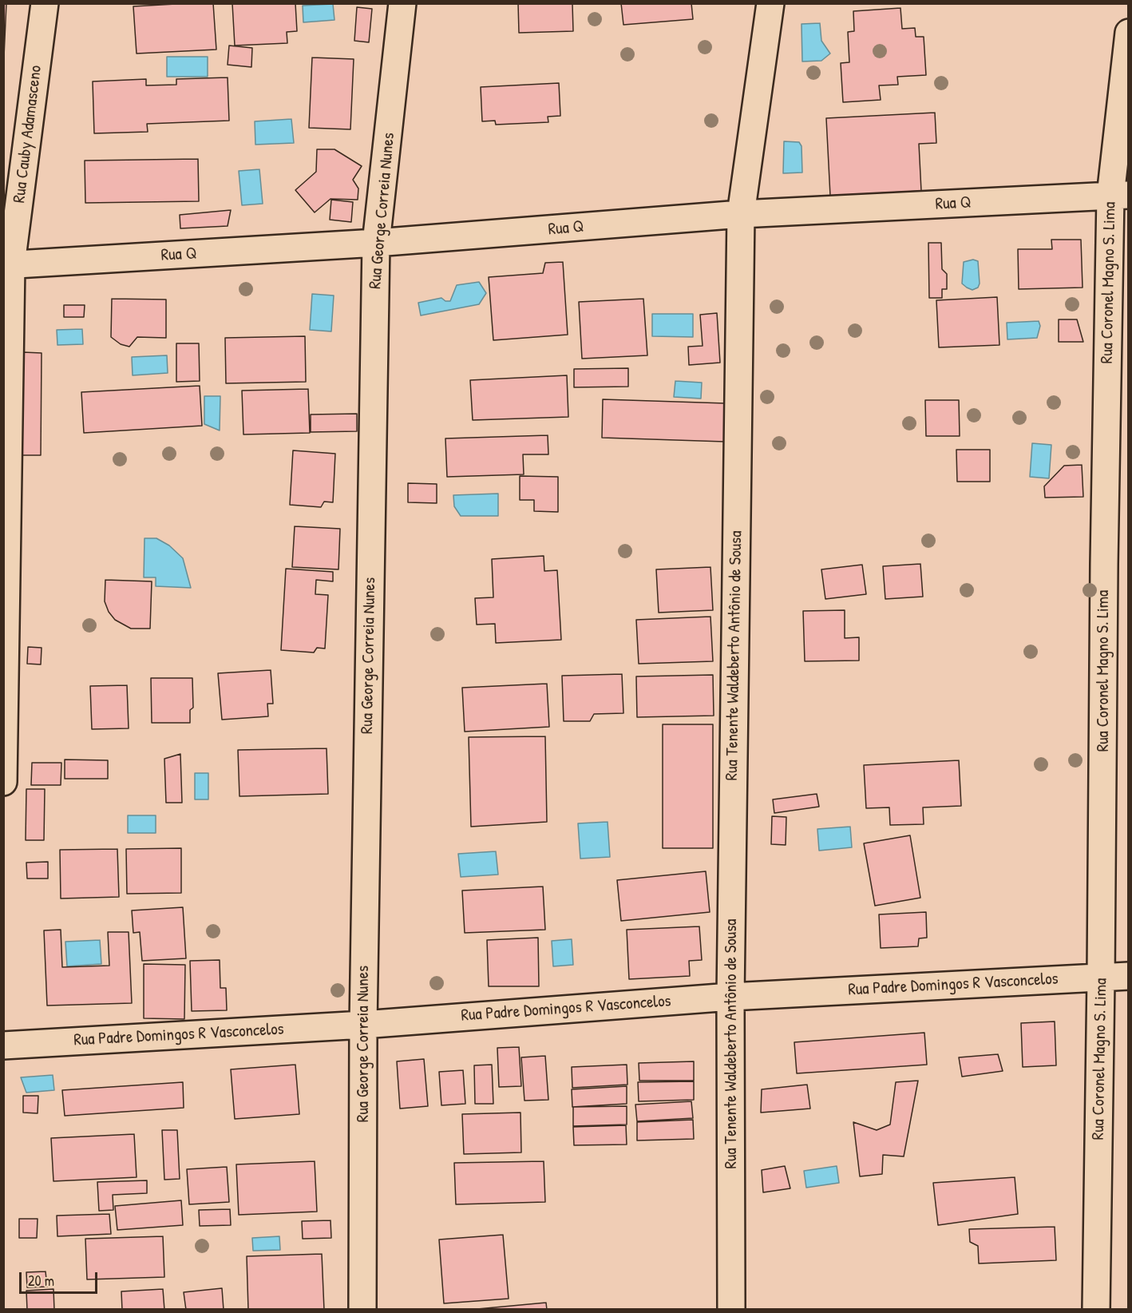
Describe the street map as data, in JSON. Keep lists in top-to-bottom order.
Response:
{
  "streets": {
    "street": [
      "Rua Cauby Adamasceno",
      "Rua Q",
      "Rua George Correia Nunes",
      "Rua Coronel Magno S. Lima",
      "Rua Tenente Waldeberto Antônio de Sousa",
      "Rua Padre Domingos R Vasconcelos"
    ]
  },
  "crossings": [
    ["Rua Cauby Adamasceno", "Rua Q"],
    ["Rua Q", "Rua George Correia Nunes"],
    ["Rua Q", "Rua Coronel Magno S. Lima"],
    ["Rua Q", "Rua Tenente Waldeberto Antônio de Sousa"],
    ["Rua George Correia Nunes", "Rua Padre Domingos R Vasconcelos"],
    ["Rua Coronel Magno S. Lima", "Rua Padre Domingos R Vasconcelos"],
    ["Rua Tenente Waldeberto Antônio de Sousa", "Rua Padre Domingos R Vasconcelos"]
  ],
  "scale_bar": "20 m"
}
